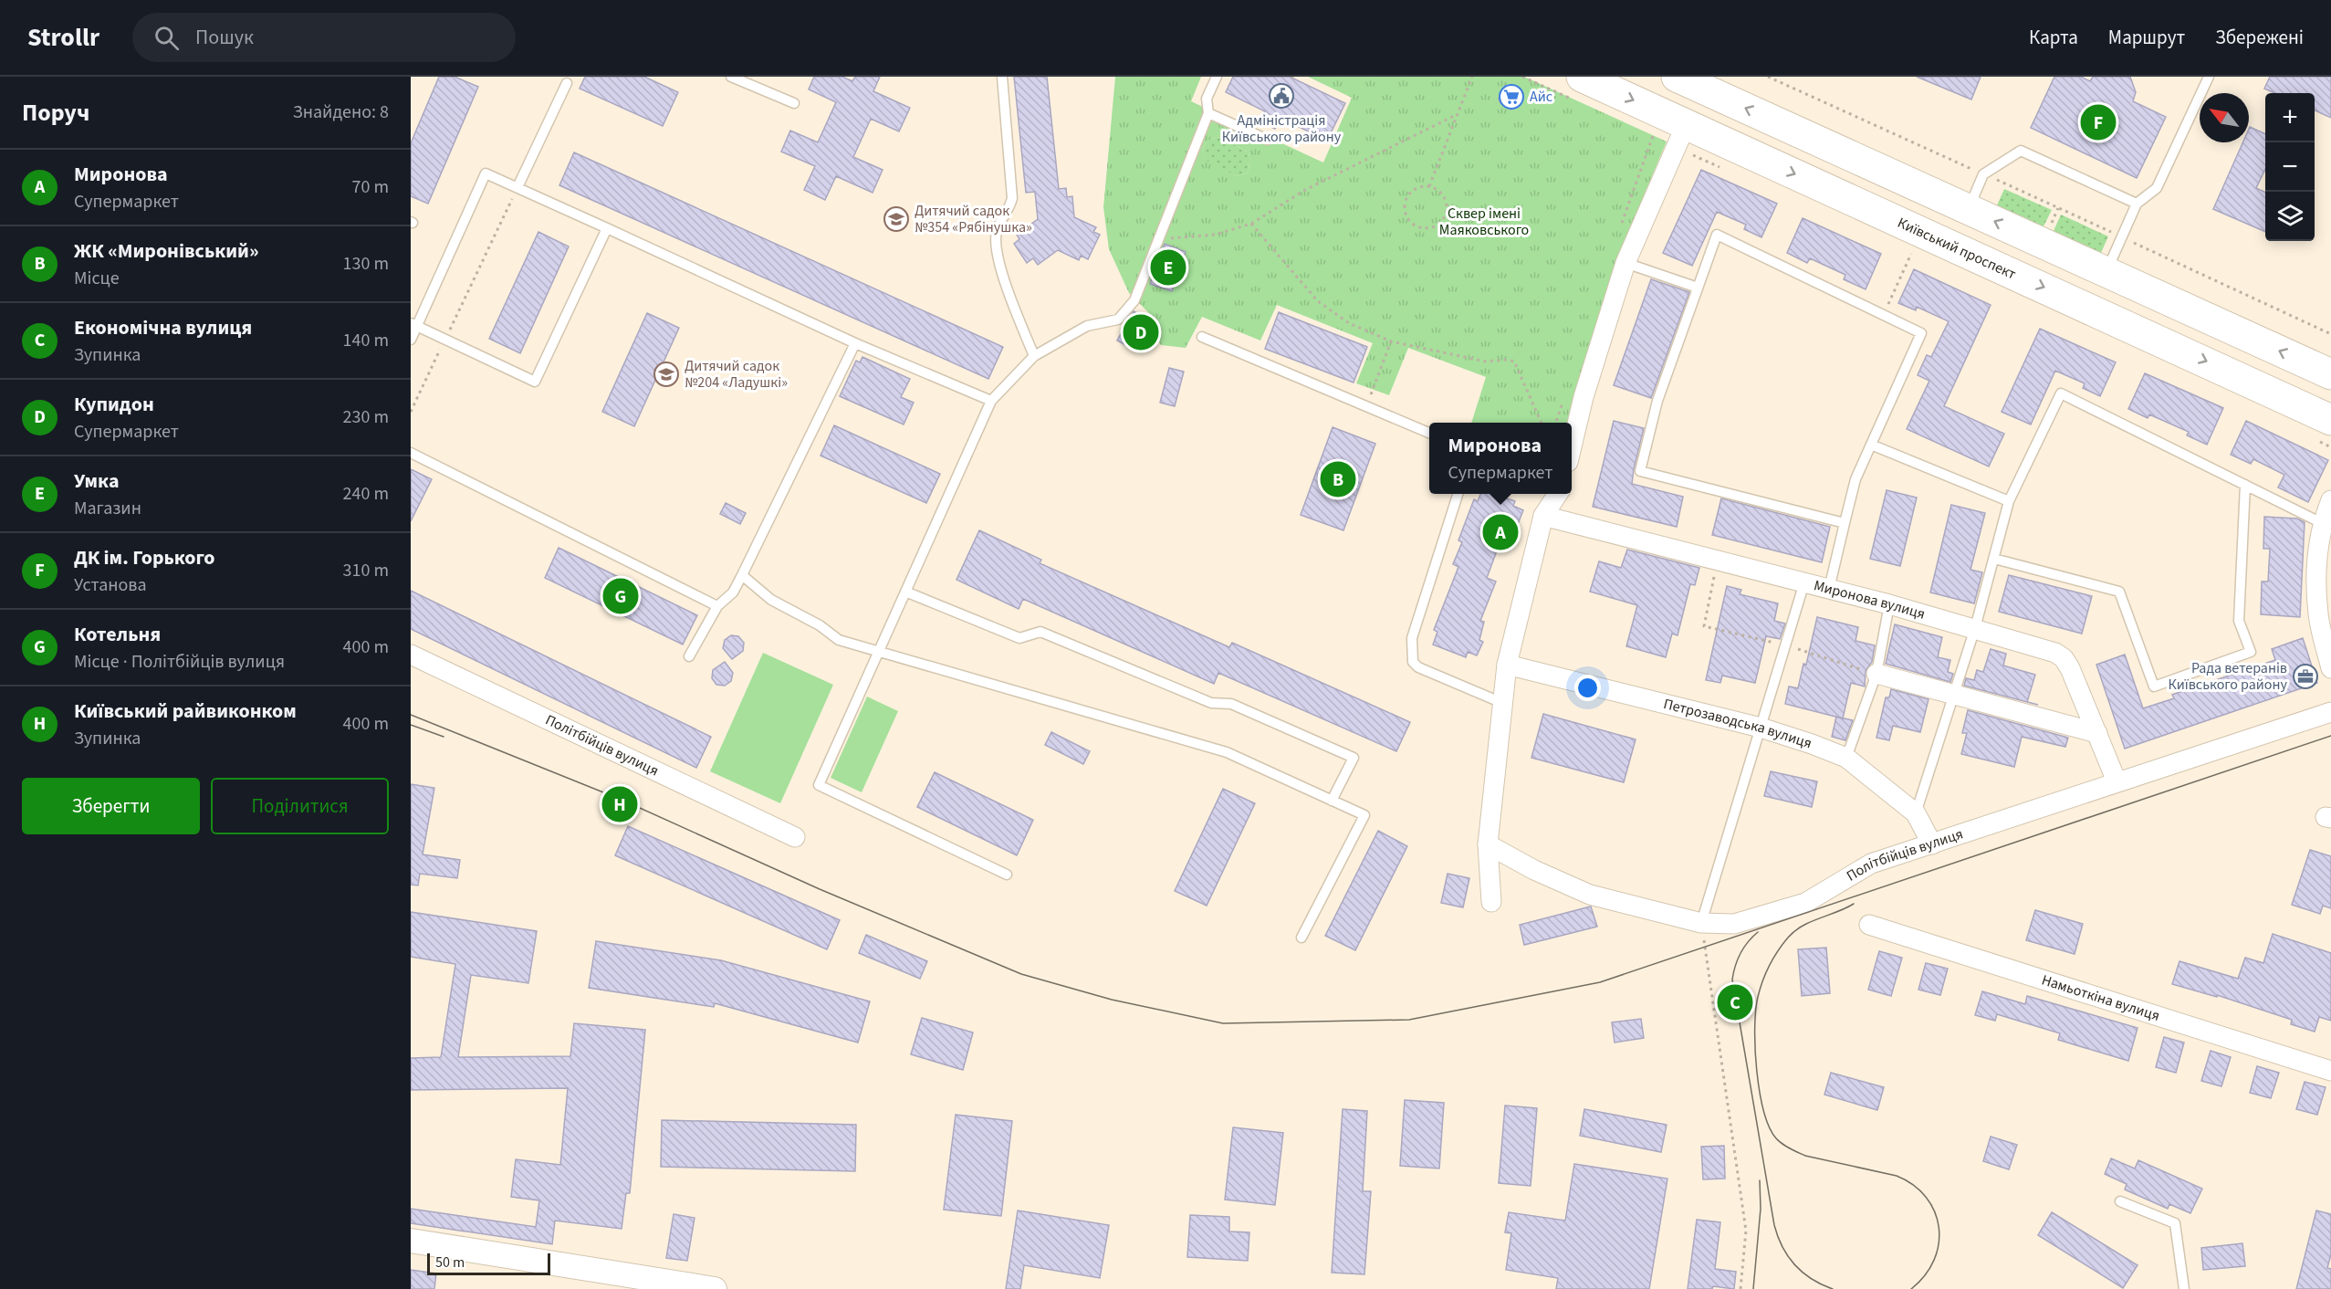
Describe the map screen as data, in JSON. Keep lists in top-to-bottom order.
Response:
{
  "streets": {
    "main road": ["Київський проспект"],
    "street": [
      "Миронова вулиця",
      "Петрозаводська вулиця",
      "Політбійців вулиця",
      "Намьоткіна вулиця"
    ]
  },
  "crossings": [
    ["Миронова вулиця", "Політбійців вулиця"],
    ["Петрозаводська вулиця", "Політбійців вулиця"]
  ],
  "parks": ["Сквер імені Маяковського"],
  "places": {
    "public building": ["Адміністрація Київського району"],
    "supermarket": ["Айс"],
    "school or university": ["Дитячий садок №354 «Рябінушка»", "Дитячий садок №204 «Ладушкі»"],
    "office": ["Рада ветеранів Київського району"]
  },
  "scale_bar": "50 m",
  "north": "top left",
  "page": {
    "header": "Strollr",
    "search": "Пошук",
    "nav": ["Карта", "Маршрут", "Збережені"],
    "heading": ["Поруч", "Знайдено: 8"],
    "map_buttons": ["+", "−"],
    "pins": [
      "F",
      "E",
      "D",
      "B",
      "A",
      "G",
      "H",
      "C"
    ],
    "list": [
      {
        "mark": "A",
        "name": "Миронова",
        "note": "Супермаркет",
        "value": "70 m"
      },
      {
        "mark": "B",
        "name": "ЖК «Миронівський»",
        "note": "Місце",
        "value": "130 m"
      },
      {
        "mark": "C",
        "name": "Економічна вулиця",
        "note": "Зупинка",
        "value": "140 m"
      },
      {
        "mark": "D",
        "name": "Купидон",
        "note": "Супермаркет",
        "value": "230 m"
      },
      {
        "mark": "E",
        "name": "Умка",
        "note": "Магазин",
        "value": "240 m"
      },
      {
        "mark": "F",
        "name": "ДК ім. Горького",
        "note": "Установа",
        "value": "310 m"
      },
      {
        "mark": "G",
        "name": "Котельня",
        "note": "Місце · Політбійців вулиця",
        "value": "400 m"
      },
      {
        "mark": "H",
        "name": "Київський райвиконком",
        "note": "Зупинка",
        "value": "400 m"
      }
    ],
    "popup": ["Миронова", "Супермаркет"],
    "buttons": ["Зберегти", "Поділитися"],
    "scale": "50 m"
  }
}
